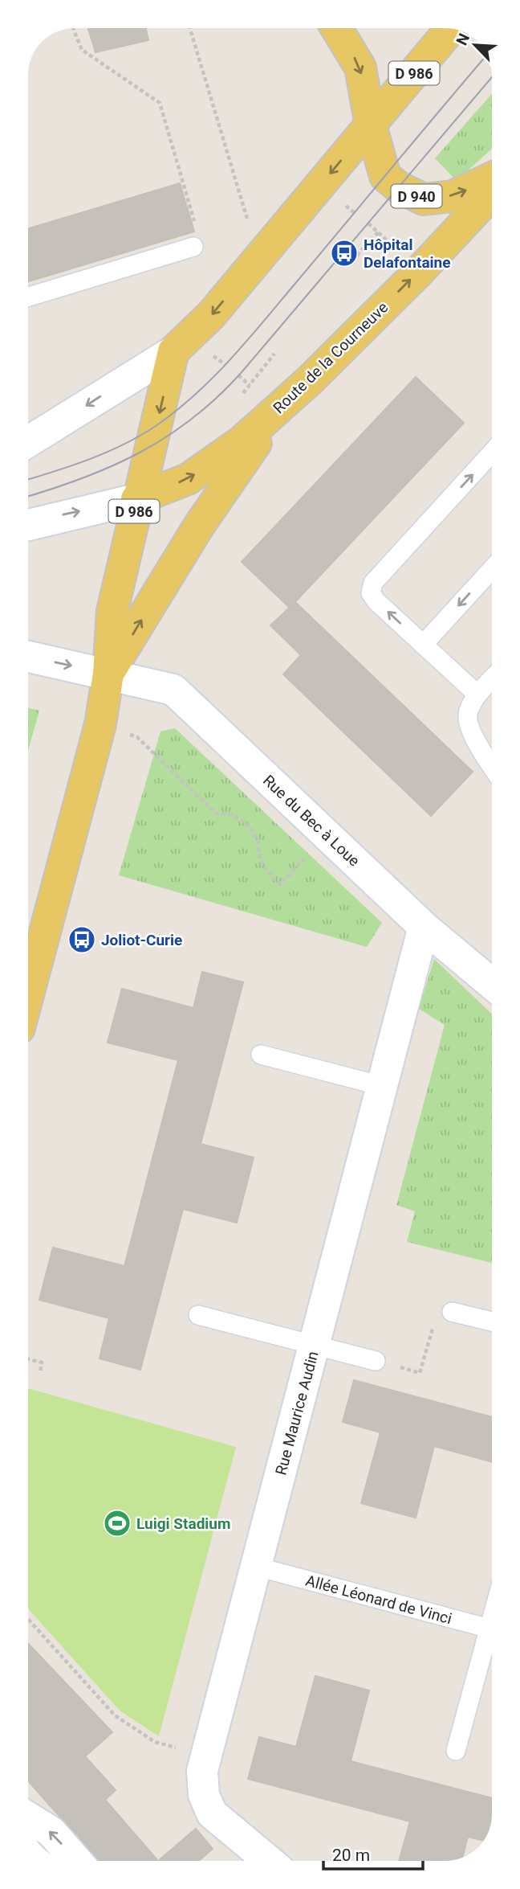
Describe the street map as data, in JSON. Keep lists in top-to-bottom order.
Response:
{
  "streets": {
    "main road": ["D 986", "D 940", "Route de la Courneuve"],
    "street": ["Rue du Bec à Loue", "Rue Maurice Audin"],
    "lane": ["Allée Léonard de Vinci"]
  },
  "crossings": [
    ["D 986", "D 940"],
    ["D 986", "Route de la Courneuve"],
    ["D 986", "Rue du Bec à Loue"],
    ["Rue du Bec à Loue", "Rue Maurice Audin"],
    ["Rue Maurice Audin", "Allée Léonard de Vinci"]
  ],
  "places": {
    "bus stop": ["Hôpital Delafontaine", "Joliot-Curie"],
    "sports": ["Luigi Stadium"]
  },
  "scale_bar": "20 m",
  "north": "top left"
}
